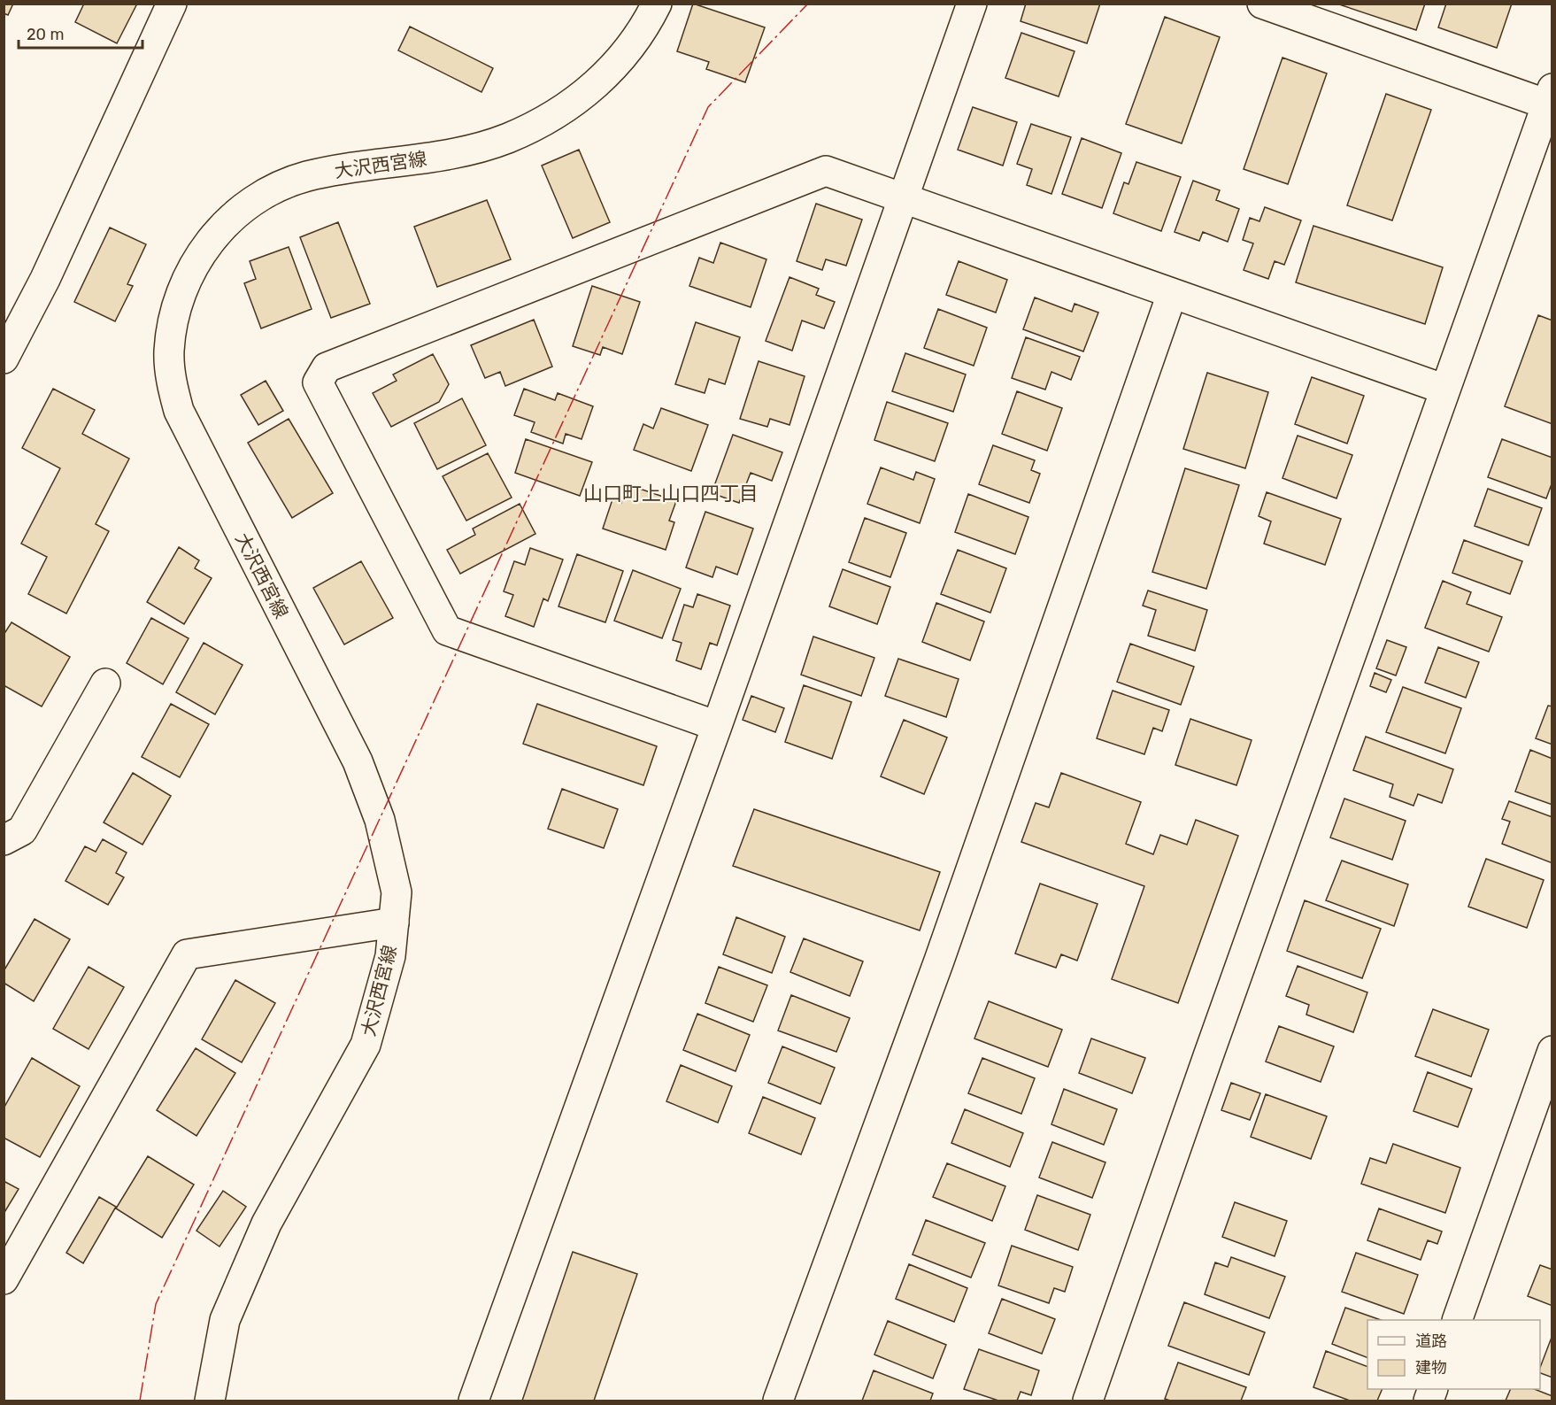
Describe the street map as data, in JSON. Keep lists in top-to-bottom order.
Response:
{
  "streets": {
    "street": ["大沢西宮線"]
  },
  "districts": ["山口町上山口四丁目"],
  "legend": ["道路", "建物"],
  "scale_bar": "20 m"
}
